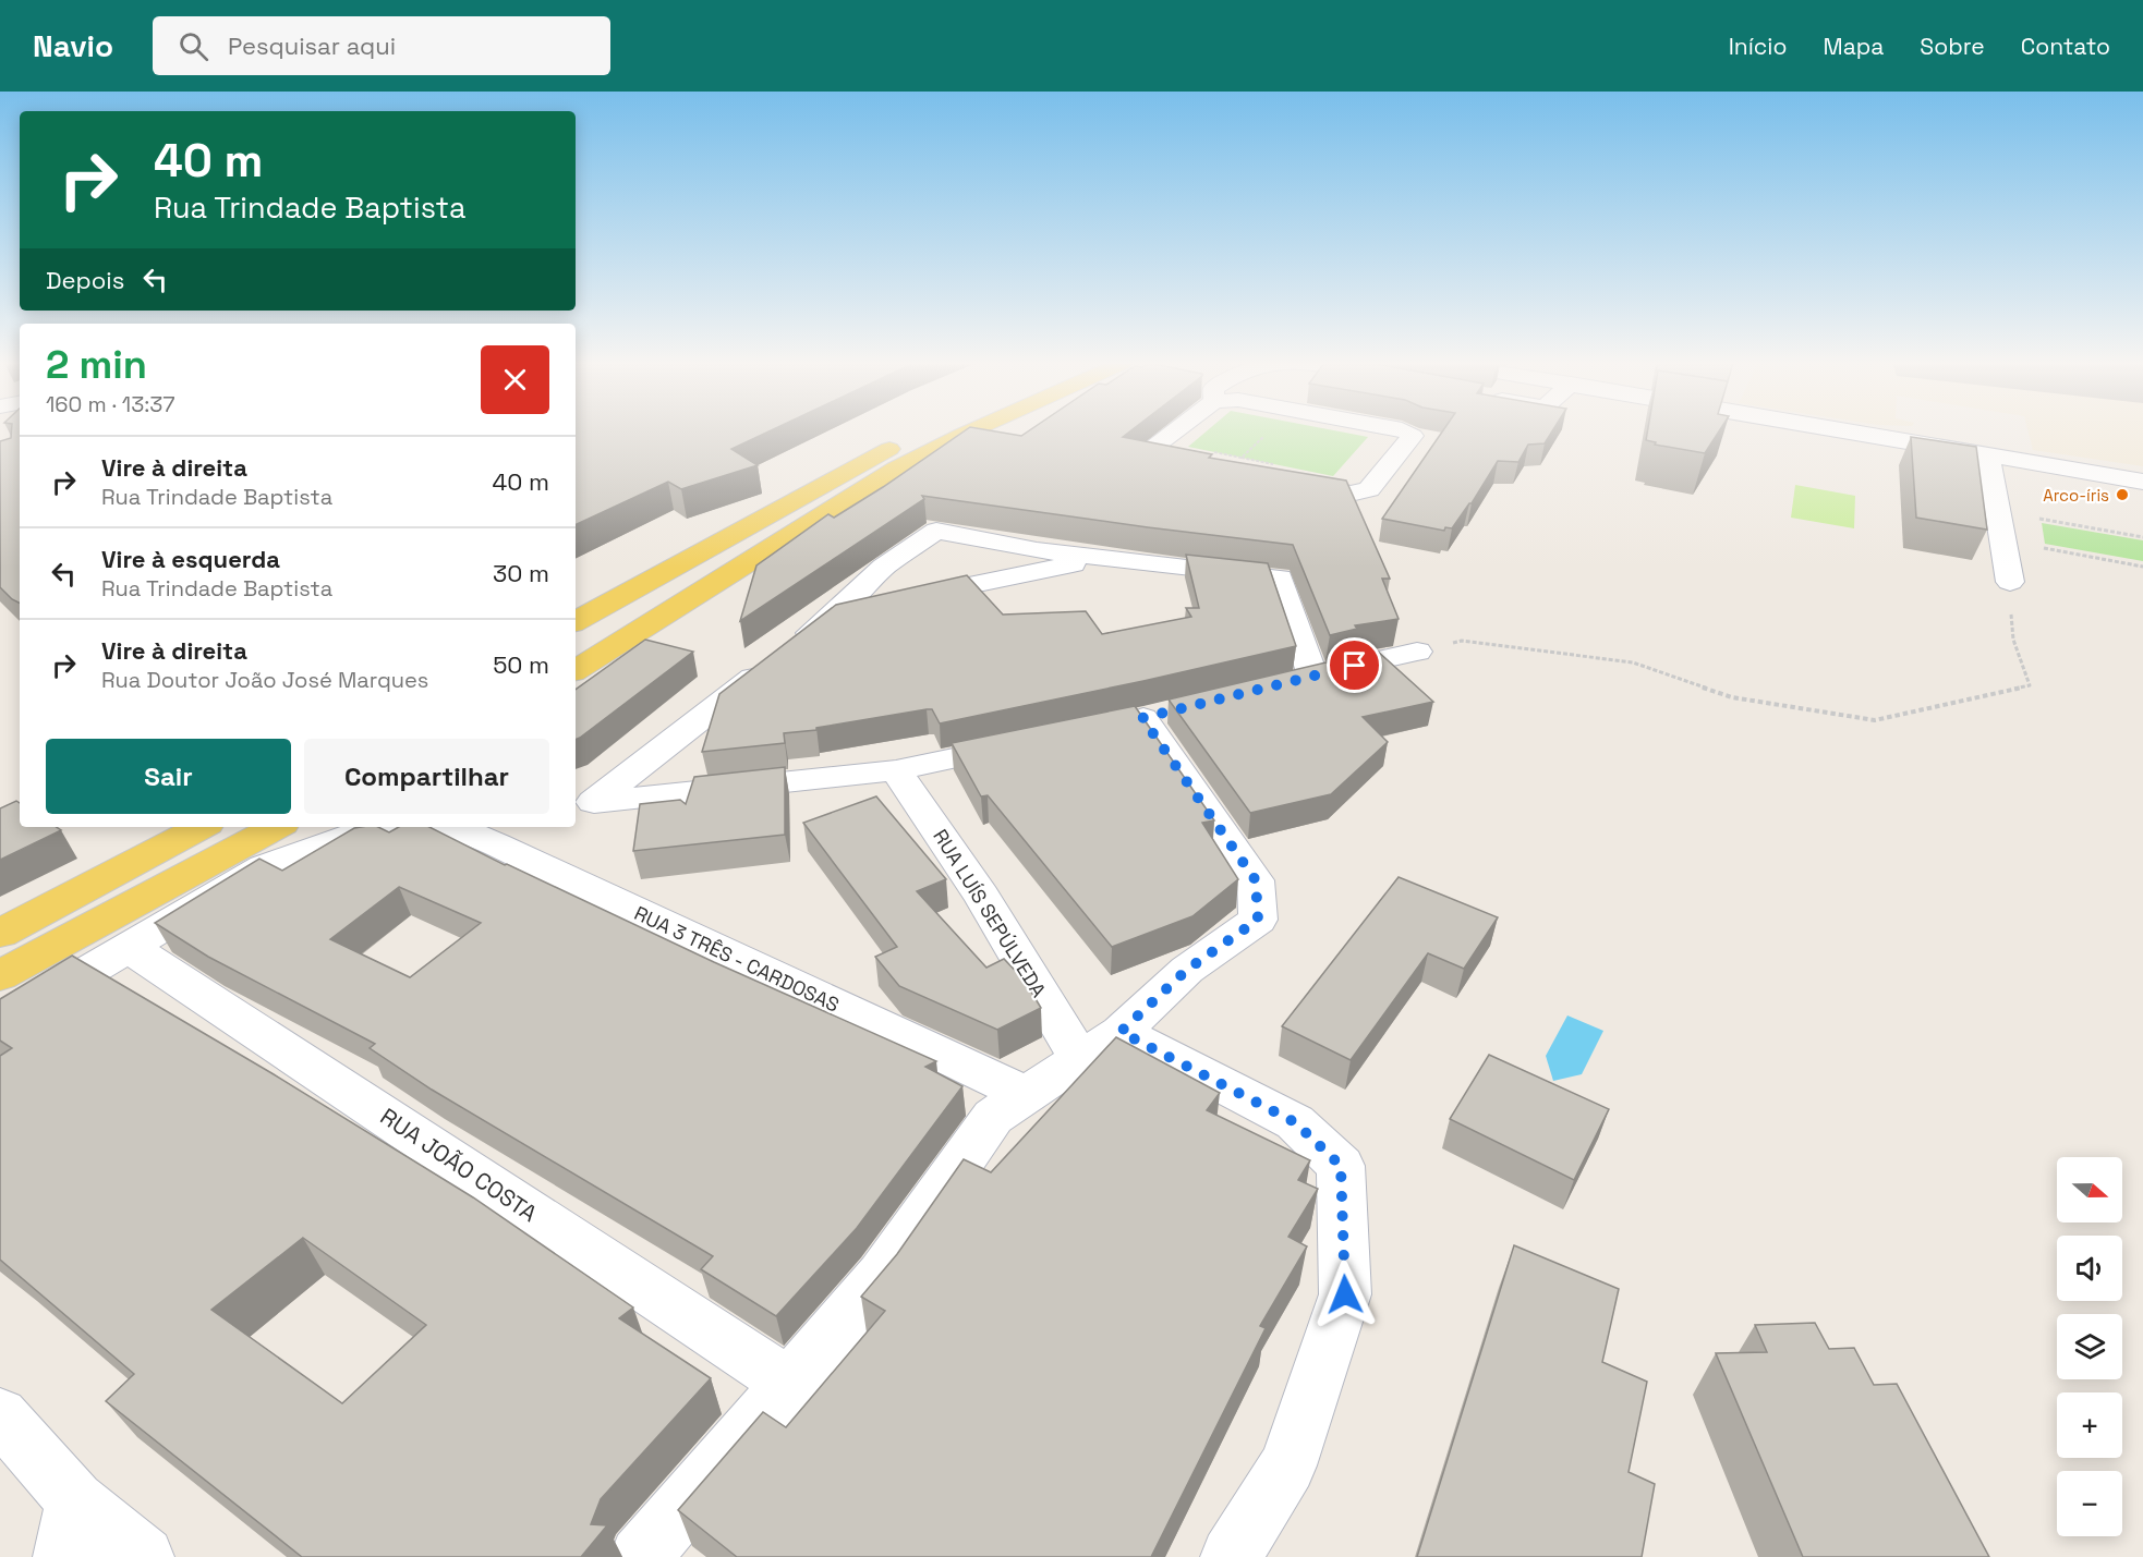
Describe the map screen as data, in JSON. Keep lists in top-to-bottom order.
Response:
{
  "streets": {
    "street": ["RUA LUÍS SEPÚLVEDA", "RUA 3 TRÊS - CARDOSAS", "RUA JOÃO COSTA"]
  },
  "places": ["Arco-íris"],
  "north": "right",
  "page": {
    "header": "Navio",
    "search": "Pesquisar aqui",
    "nav": [
      "Início",
      "Mapa",
      "Sobre",
      "Contato"
    ],
    "turn": ["40 m", "Rua Trindade Baptista"],
    "then": "Depois",
    "heading": ["2 min", "160 m · 13:37"],
    "list": [
      {
        "name": "Vire à direita",
        "note": "Rua Trindade Baptista",
        "value": "40 m"
      },
      {
        "name": "Vire à esquerda",
        "note": "Rua Trindade Baptista",
        "value": "30 m"
      },
      {
        "name": "Vire à direita",
        "note": "Rua Doutor João José Marques",
        "value": "50 m"
      }
    ],
    "buttons": ["Sair", "Compartilhar"],
    "map_buttons": ["+", "−"]
  }
}
